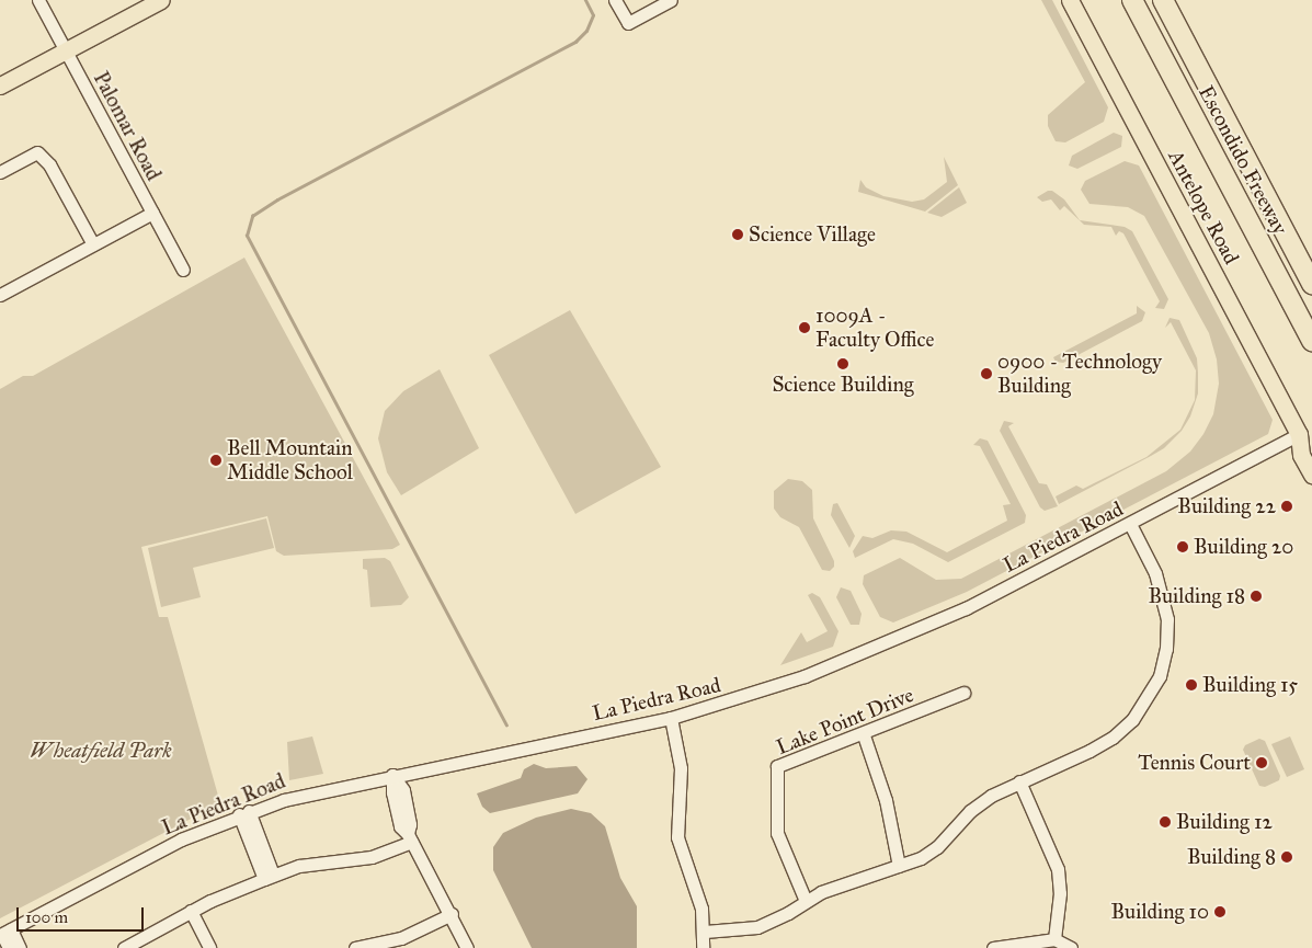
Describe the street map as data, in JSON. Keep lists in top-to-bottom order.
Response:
{
  "streets": {
    "highway": ["Escondido Freeway"],
    "main road": ["Antelope Road"],
    "street": ["Palomar Road", "La Piedra Road", "Lake Point Drive"]
  },
  "crossings": [
    ["Antelope Road", "La Piedra Road"]
  ],
  "parks": ["Wheatfield Park"],
  "places": [
    "Science Village",
    "1009A - Faculty Office",
    "Science Building",
    "0900 - Technology Building",
    "Bell Mountain Middle School",
    "Building 22",
    "Building 20",
    "Building 18",
    "Building 15",
    "Tennis Court",
    "Building 12",
    "Building 8",
    "Building 10"
  ],
  "scale_bar": "100 m"
}
